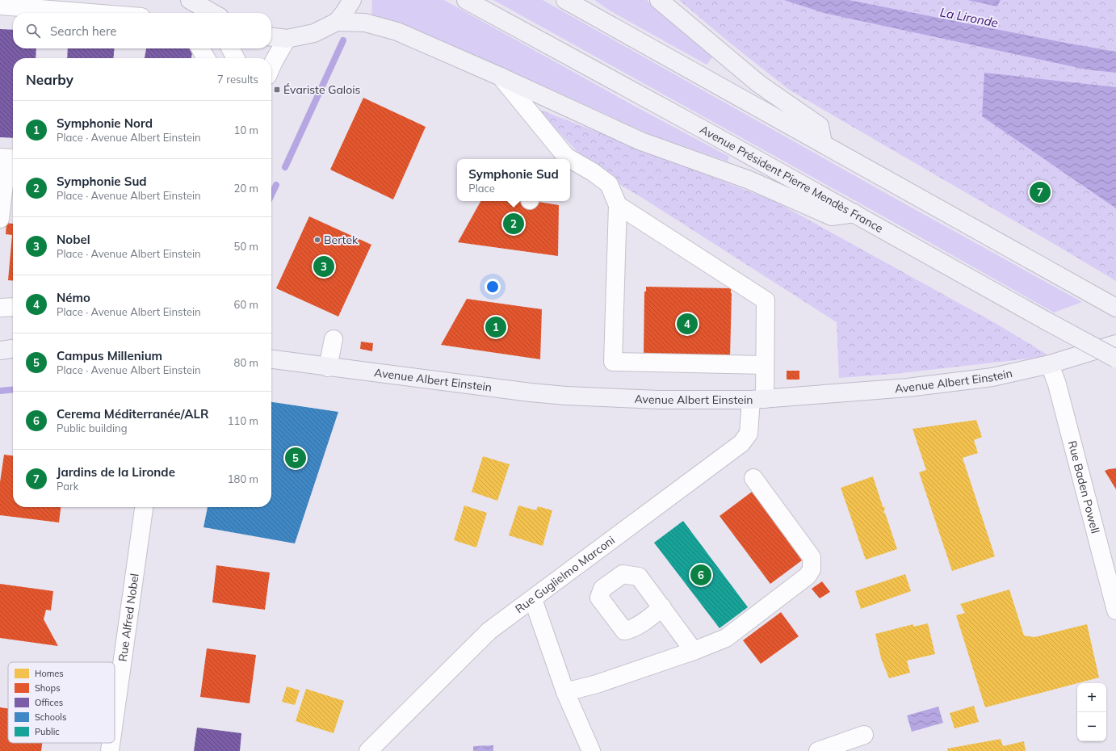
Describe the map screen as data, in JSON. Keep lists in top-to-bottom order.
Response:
{
  "streets": {
    "main road": ["Avenue Président Pierre Mendès France", "Avenue Albert Einstein"],
    "street": ["Rue Baden Powell", "Rue Guglielmo Marconi", "Rue Alfred Nobel"]
  },
  "crossings": [
    ["Avenue Albert Einstein", "Rue Baden Powell"],
    ["Avenue Albert Einstein", "Rue Guglielmo Marconi"]
  ],
  "water": ["La Lironde"],
  "places": {
    "transit": ["Évariste Galois"],
    "other": ["Bertek"]
  },
  "legend": [
    "Homes",
    "Shops",
    "Offices",
    "Schools",
    "Public"
  ],
  "page": {
    "search": "Search here",
    "heading": ["Nearby", "7 results"],
    "list": [
      {
        "mark": "1",
        "name": "Symphonie Nord",
        "note": "Place · Avenue Albert Einstein",
        "value": "10 m"
      },
      {
        "mark": "2",
        "name": "Symphonie Sud",
        "note": "Place · Avenue Albert Einstein",
        "value": "20 m"
      },
      {
        "mark": "3",
        "name": "Nobel",
        "note": "Place · Avenue Albert Einstein",
        "value": "50 m"
      },
      {
        "mark": "4",
        "name": "Némo",
        "note": "Place · Avenue Albert Einstein",
        "value": "60 m"
      },
      {
        "mark": "5",
        "name": "Campus Millenium",
        "note": "Place · Avenue Albert Einstein",
        "value": "80 m"
      },
      {
        "mark": "6",
        "name": "Cerema Méditerranée/ALR",
        "note": "Public building",
        "value": "110 m"
      },
      {
        "mark": "7",
        "name": "Jardins de la Lironde",
        "note": "Park",
        "value": "180 m"
      }
    ],
    "popup": ["Symphonie Sud", "Place"],
    "pins": [
      "7",
      "2",
      "3",
      "4",
      "1",
      "5",
      "6"
    ],
    "map_buttons": ["+", "−"]
  }
}
